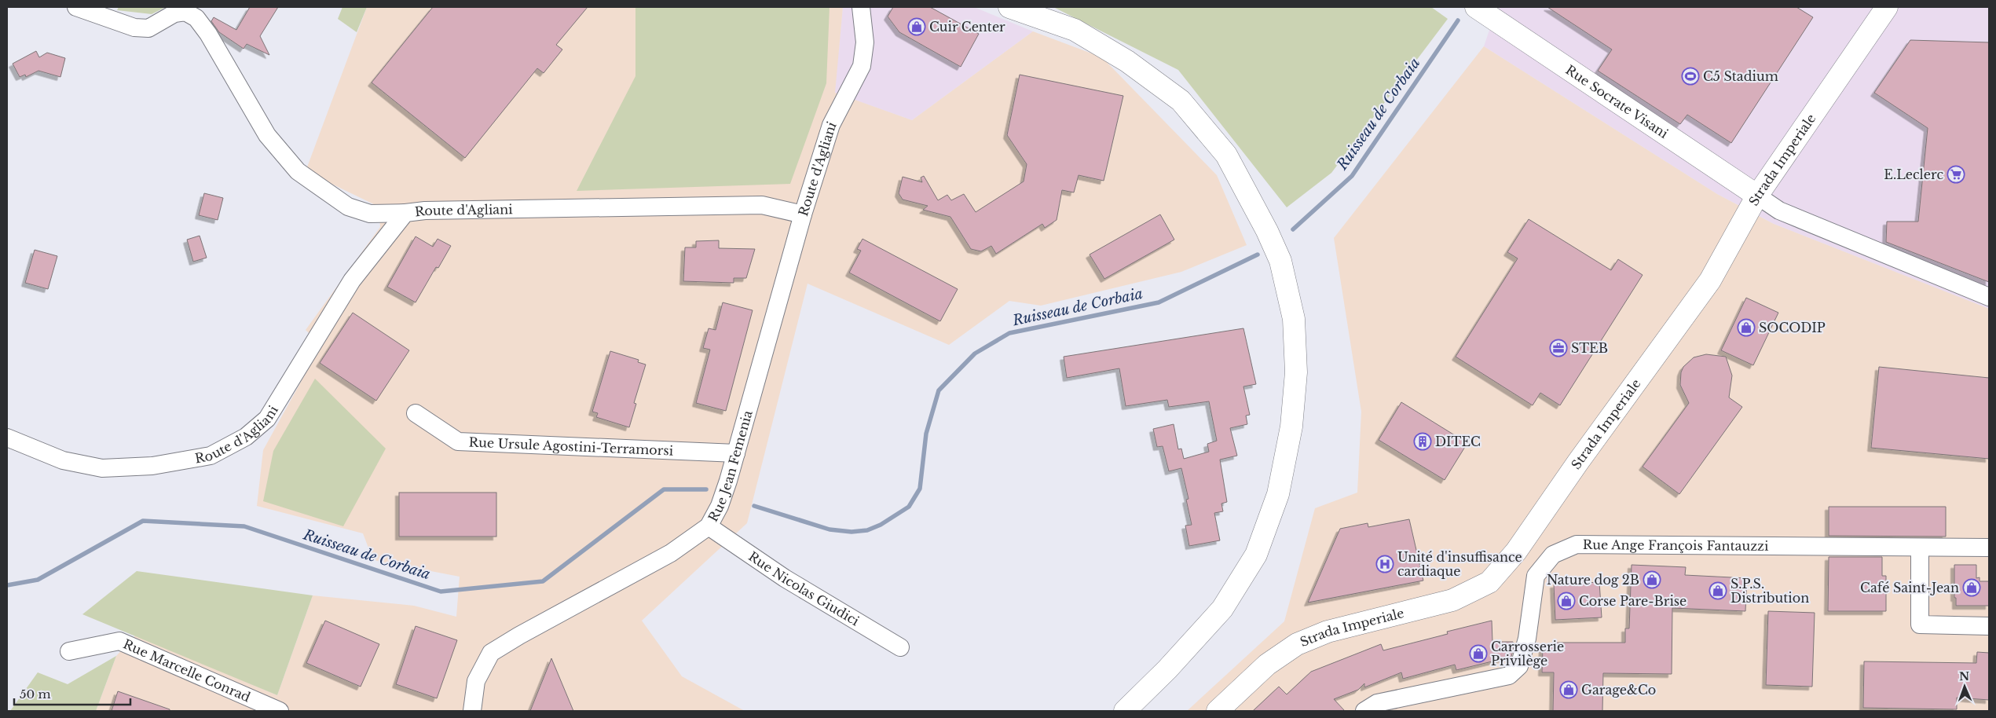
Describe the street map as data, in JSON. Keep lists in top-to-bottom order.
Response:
{
  "streets": {
    "street": [
      "Rue Socrate Visani",
      "Strada Imperiale",
      "Route d'Agliani",
      "Rue Ursule Agostini-Terramorsi",
      "Rue Jean Femenia",
      "Rue Ange François Fantauzzi",
      "Rue Nicolas Giudici",
      "Rue Marcelle Conrad"
    ]
  },
  "crossings": [
    ["Rue Socrate Visani", "Strada Imperiale"],
    ["Route d'Agliani", "Rue Jean Femenia"],
    ["Rue Ursule Agostini-Terramorsi", "Rue Jean Femenia"],
    ["Rue Jean Femenia", "Rue Nicolas Giudici"]
  ],
  "water": ["Ruisseau de Corbaia"],
  "places": {
    "shop": [
      "Cuir Center",
      "SOCODIP",
      "Nature dog 2B",
      "Café Saint-Jean",
      "S.P.S. Distribution",
      "Corse Pare-Brise",
      "Carrosserie Privilège",
      "Garage&Co"
    ],
    "sports": ["C5 Stadium"],
    "supermarket": ["E.Leclerc"],
    "office": ["STEB"],
    "building": ["DITEC"],
    "hospital": ["Unité d'insuffisance cardiaque"]
  },
  "scale_bar": "50 m",
  "north": "top"
}
